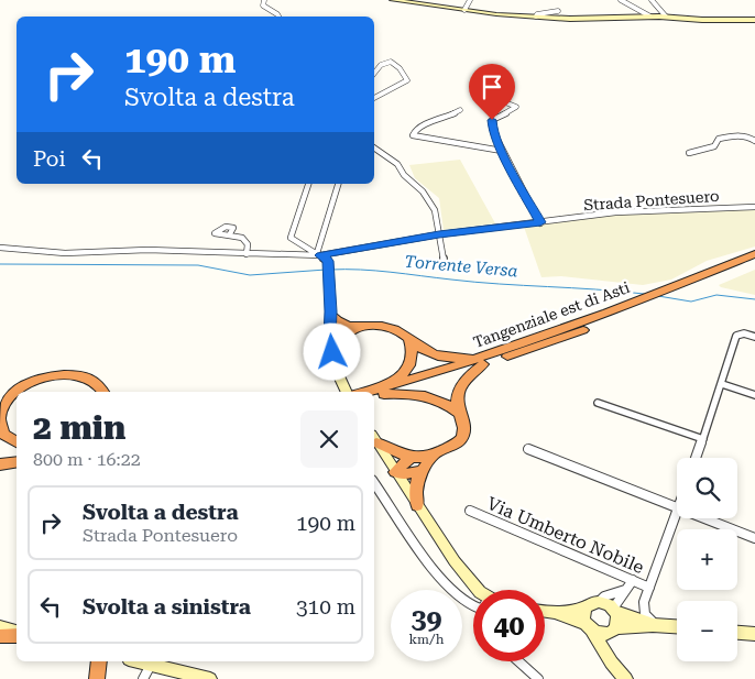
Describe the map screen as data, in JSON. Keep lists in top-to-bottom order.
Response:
{
  "streets": {
    "highway": ["Tangenziale est di Asti"],
    "street": ["Strada Pontesuero", "Via Umberto Nobile"]
  },
  "water": ["Torrente Versa"],
  "page": {
    "turn": ["190 m", "Svolta a destra"],
    "then": "Poi",
    "heading": ["2 min", "800 m · 16:22"],
    "map_buttons": ["+", "−"],
    "list": [
      {
        "name": "Svolta a destra",
        "note": "Strada Pontesuero",
        "value": "190 m"
      },
      {
        "name": "Svolta a sinistra",
        "value": "310 m"
      }
    ],
    "speed": "39 km/h",
    "limit": "40"
  }
}
